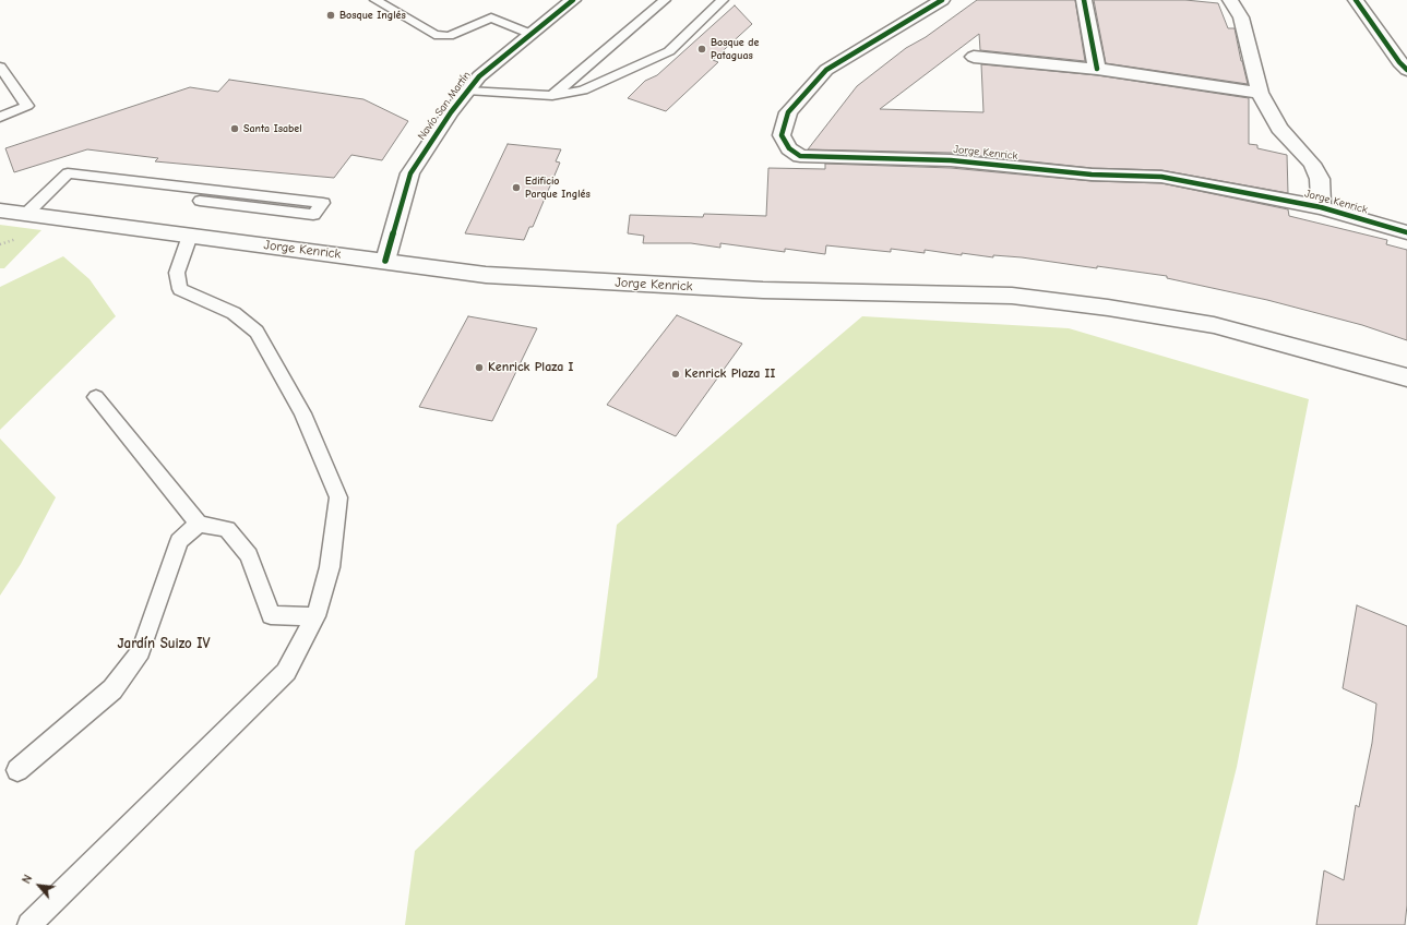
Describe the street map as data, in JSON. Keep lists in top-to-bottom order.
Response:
{
  "streets": {
    "street": ["Navío San Martín", "Jorge Kenrick"]
  },
  "crossings": [
    ["Navío San Martín", "Jorge Kenrick"]
  ],
  "districts": ["Jardín Suizo IV"],
  "places": [
    "Bosque Inglés",
    "Bosque de Pataguas",
    "Santa Isabel",
    "Edificio Parque Inglés",
    "Kenrick Plaza I",
    "Kenrick Plaza II"
  ],
  "north": "top left"
}
